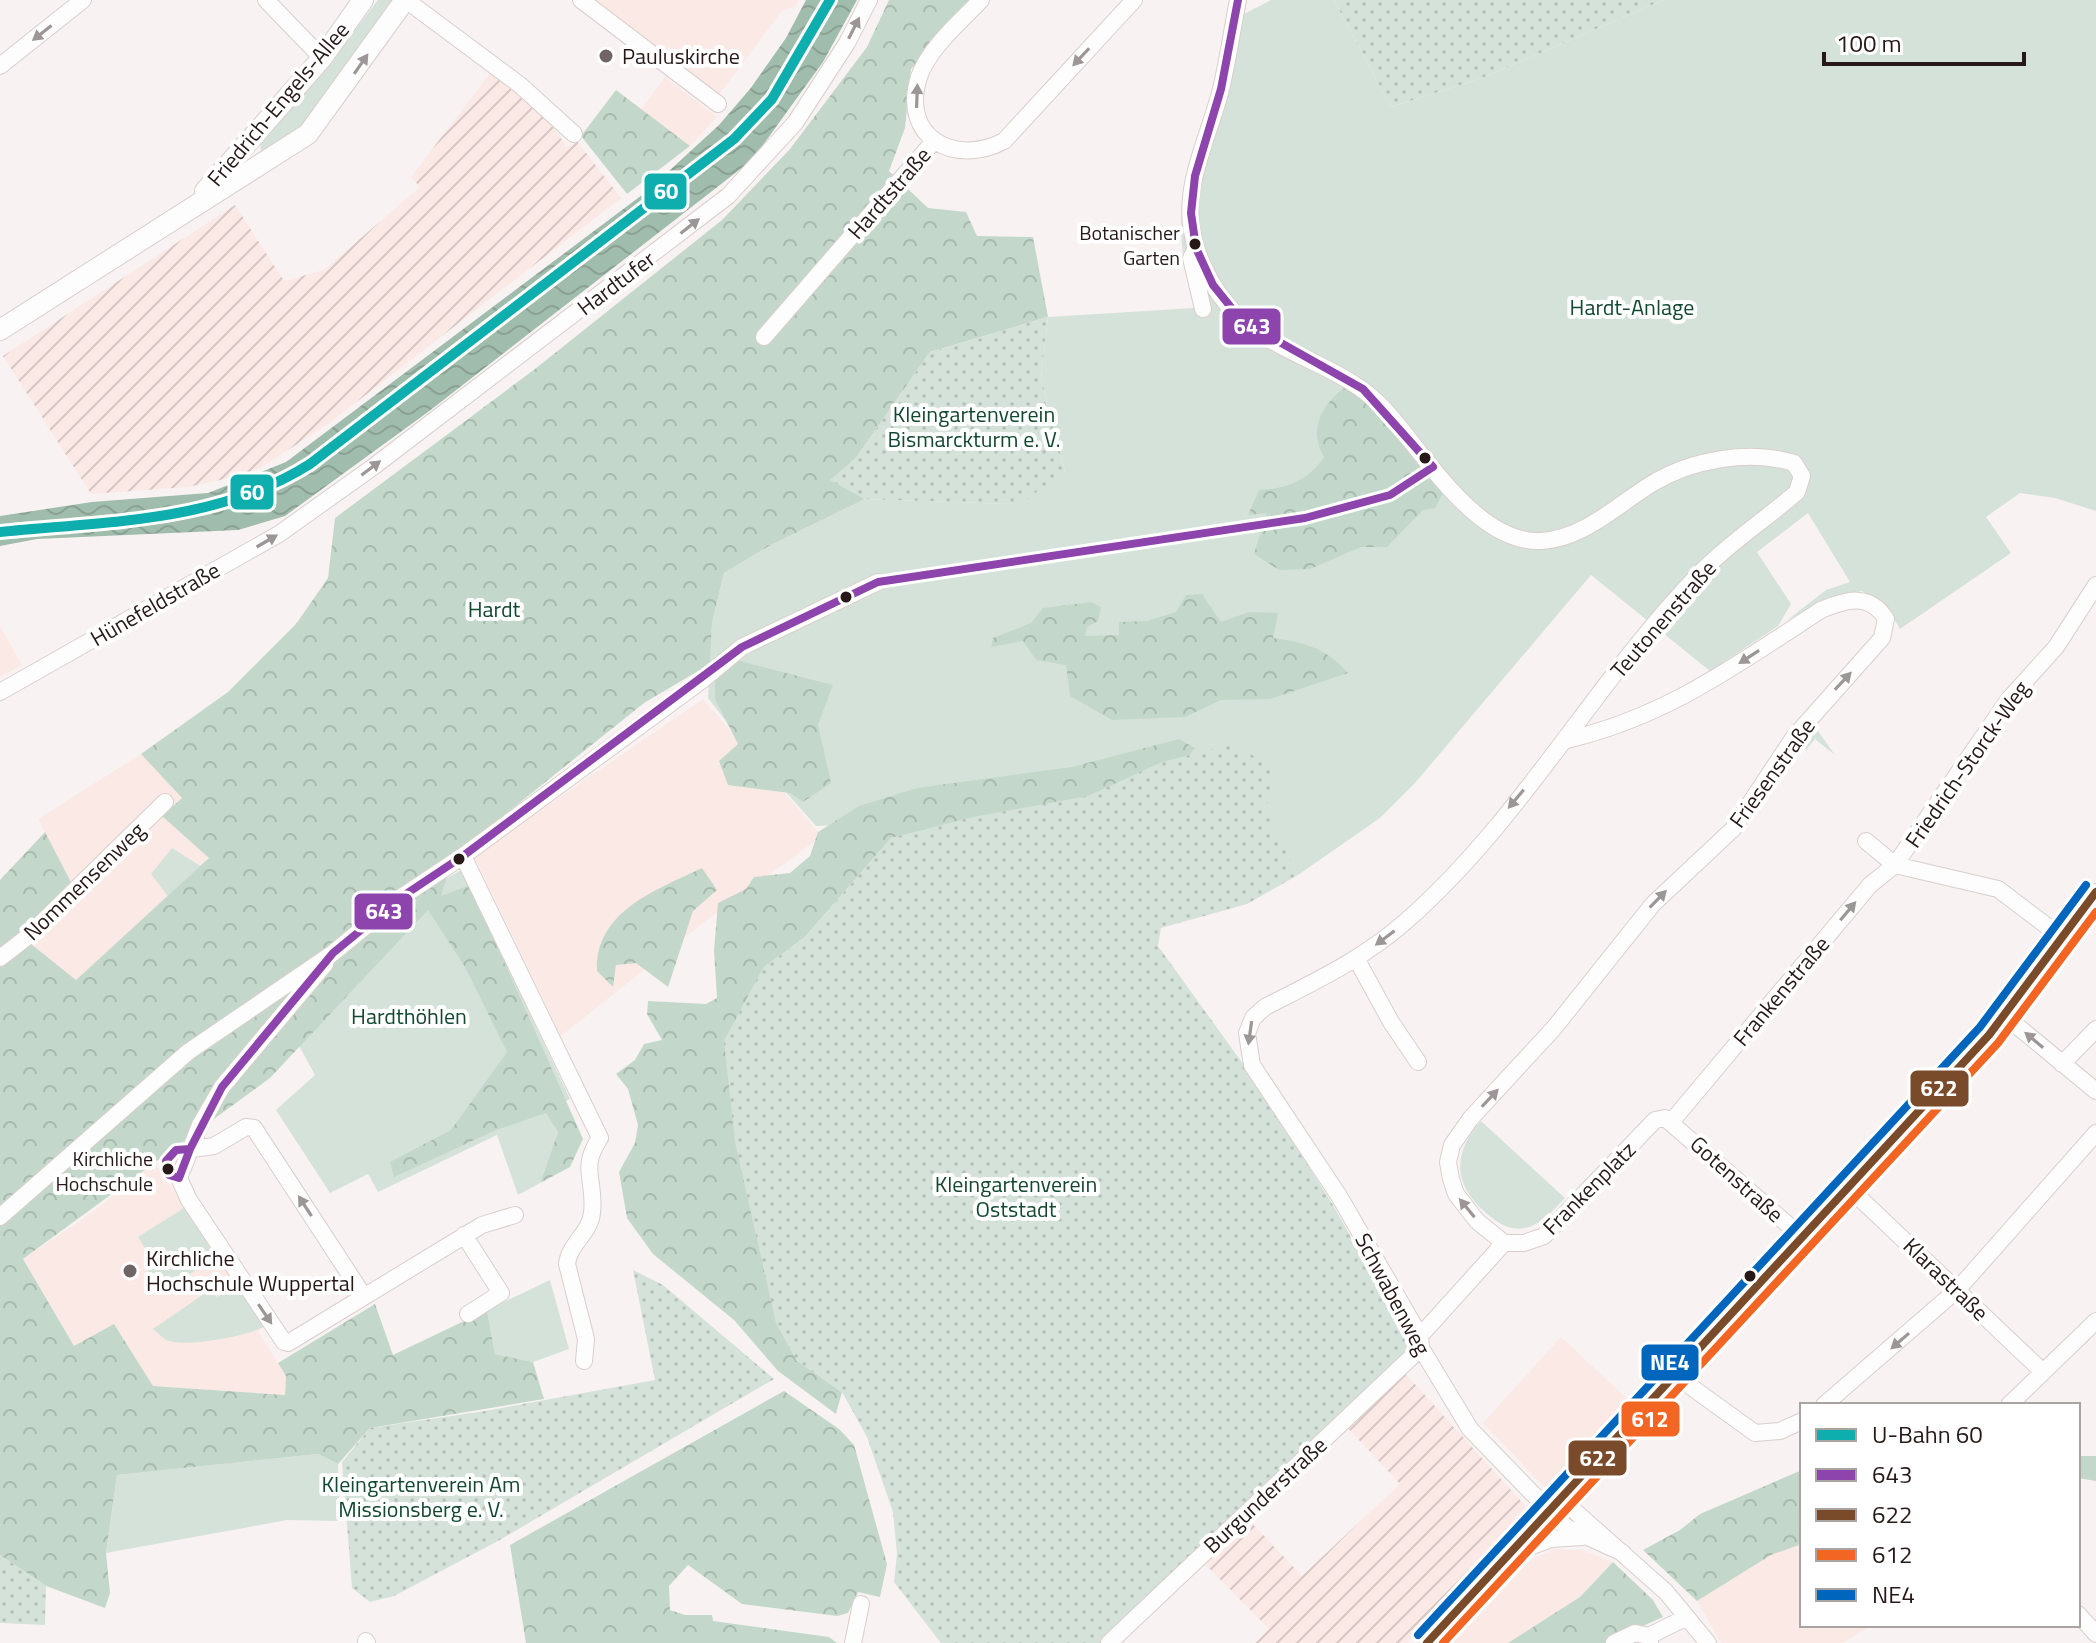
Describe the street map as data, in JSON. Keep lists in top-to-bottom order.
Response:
{
  "streets": {
    "main road": ["Friedrich-Engels-Allee"],
    "street": [
      "Hardtstraße",
      "Hardtufer",
      "Hünefeldstraße",
      "Teutonenstraße",
      "Friedrich-Storck-Weg",
      "Friesenstraße",
      "Nommensenweg",
      "Frankenstraße",
      "Gotenstraße",
      "Frankenplatz",
      "Klarastraße",
      "Schwabenweg",
      "Burgunderstraße"
    ]
  },
  "crossings": [
    ["Hardtufer", "Hünefeldstraße"],
    ["Teutonenstraße", "Friesenstraße"],
    ["Teutonenstraße", "Schwabenweg"],
    ["Friedrich-Storck-Weg", "Frankenstraße"],
    ["Friesenstraße", "Frankenplatz"],
    ["Friesenstraße", "Burgunderstraße"],
    ["Frankenstraße", "Gotenstraße"],
    ["Frankenstraße", "Frankenplatz"],
    ["Gotenstraße", "Frankenplatz"],
    ["Frankenplatz", "Burgunderstraße"],
    ["Schwabenweg", "Burgunderstraße"]
  ],
  "one_way": [
    "Hardtstraße",
    "Hardtufer",
    "Hünefeldstraße",
    "Frankenstraße"
  ],
  "parks": [
    "Hardt-Anlage",
    "Kleingartenverein Bismarckturm e. V.",
    "Hardt",
    "Hardthöhlen",
    "Kleingartenverein Oststadt",
    "Kleingartenverein Am Missionsberg e. V."
  ],
  "places": [
    "Pauluskirche",
    "Botanischer Garten",
    "Kirchliche Hochschule",
    "Kirchliche Hochschule Wuppertal"
  ],
  "lines": [
    "metro line 60",
    "transit line 643",
    "transit line NE4",
    "transit line 622",
    "transit line 612"
  ],
  "legend": [
    "U-Bahn 60",
    "643",
    "622",
    "612",
    "NE4"
  ],
  "scale_bar": "100 m"
}
